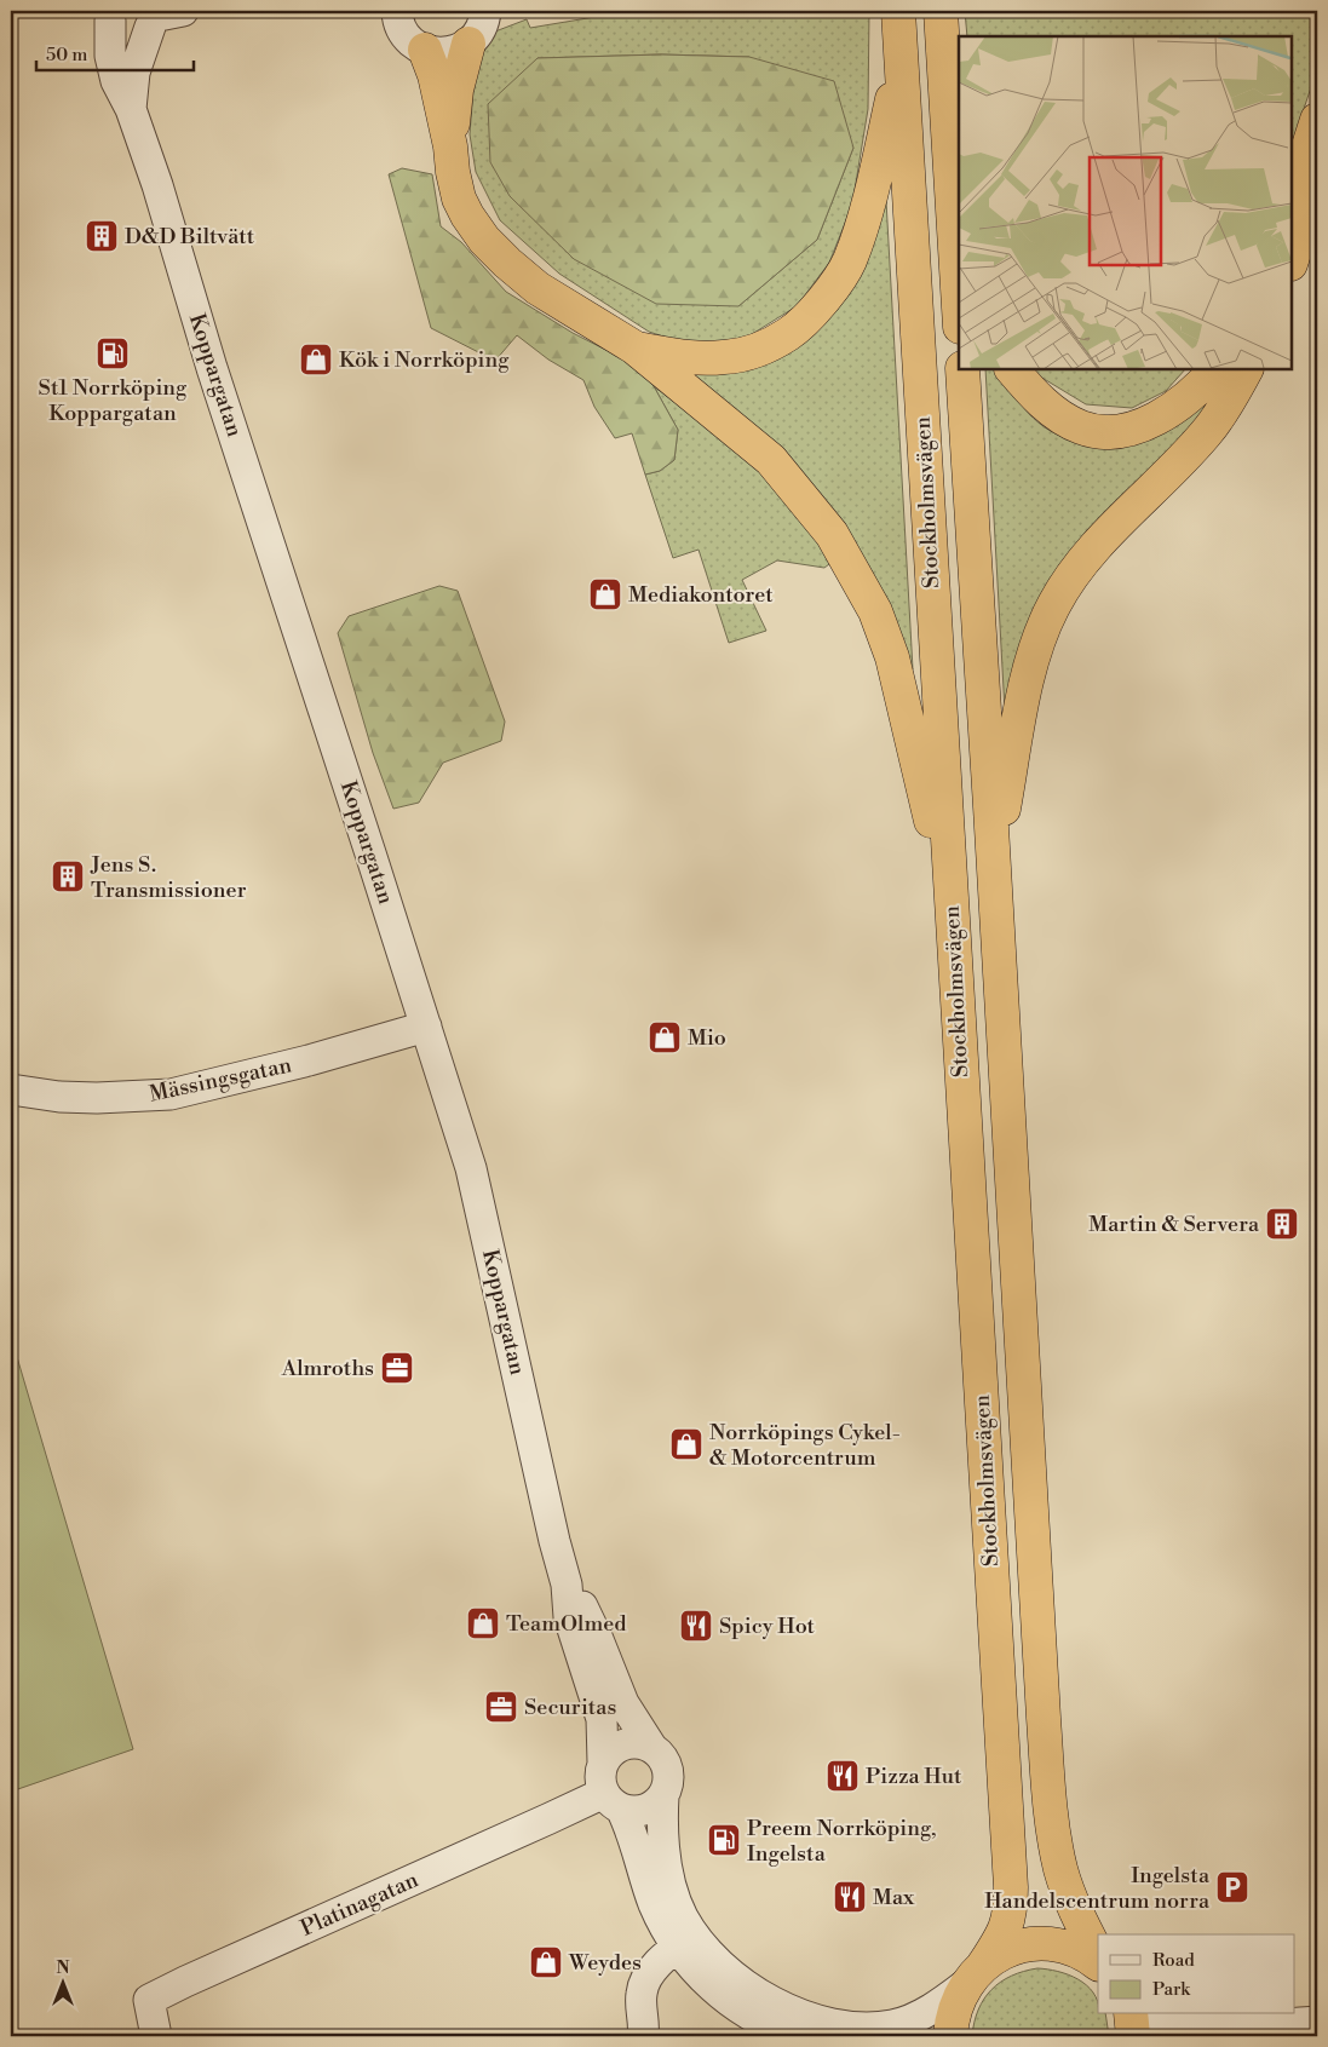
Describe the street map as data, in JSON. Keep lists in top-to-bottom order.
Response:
{
  "streets": {
    "highway": ["Stockholmsvägen"],
    "street": ["Koppargatan", "Mässingsgatan", "Platinagatan"]
  },
  "crossings": [
    ["Koppargatan", "Mässingsgatan"],
    ["Koppargatan", "Platinagatan"]
  ],
  "places": {
    "building": ["D&D Biltvätt", "Jens S. Transmissioner", "Martin & Servera"],
    "fuel station": ["St1 Norrköping Koppargatan", "Preem Norrköping, Ingelsta"],
    "shop": [
      "Kök i Norrköping",
      "Mediakontoret",
      "Mio",
      "Norrköpings Cykel- & Motorcentrum",
      "TeamOlmed",
      "Weydes"
    ],
    "office": ["Almroths", "Securitas"],
    "restaurant": ["Spicy Hot", "Pizza Hut", "Max"],
    "parking": ["Ingelsta Handelscentrum norra"]
  },
  "legend": ["Road", "Park"],
  "scale_bar": "50 m",
  "north": "top"
}
